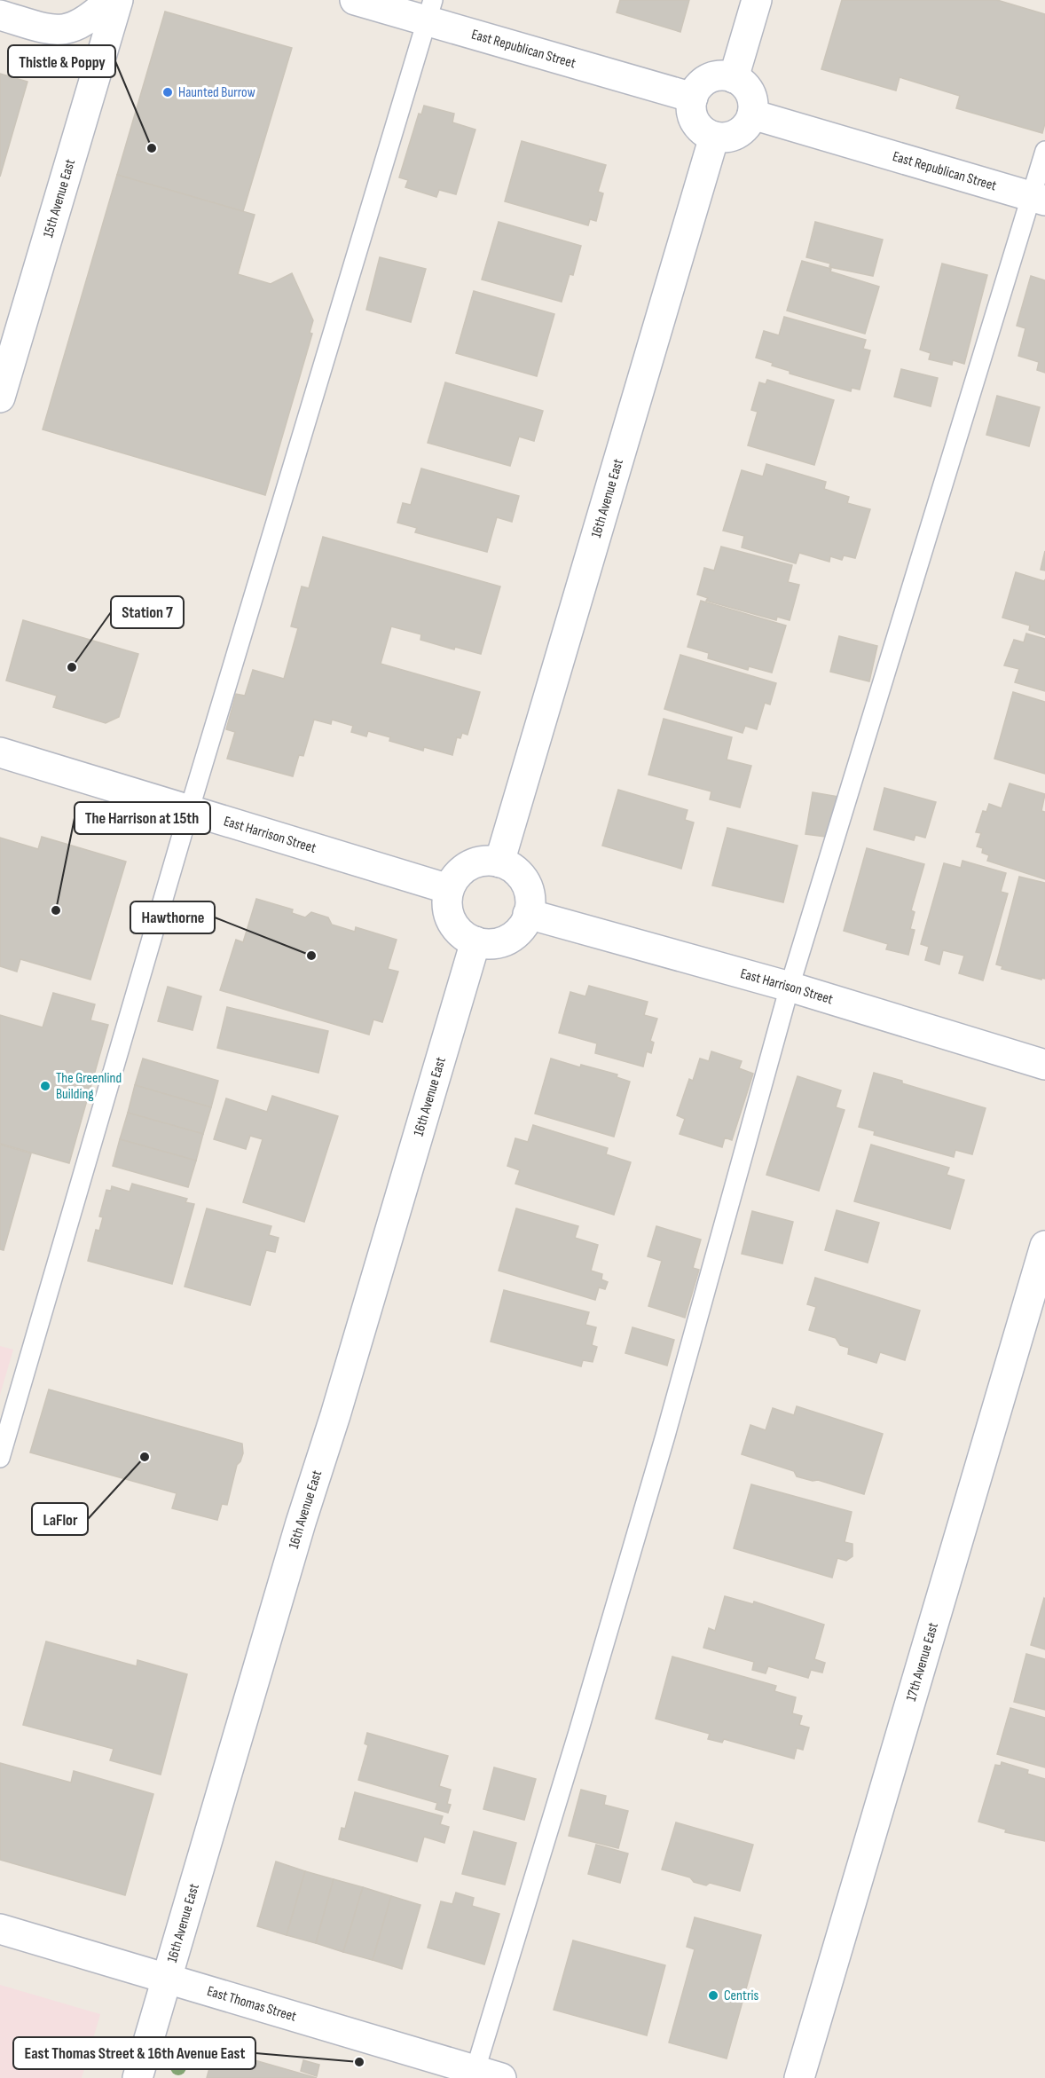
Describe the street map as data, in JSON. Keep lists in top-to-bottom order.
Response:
{
  "streets": {
    "street": [
      "East Republican Street",
      "15th Avenue East",
      "16th Avenue East",
      "East Harrison Street",
      "17th Avenue East",
      "East Thomas Street"
    ]
  },
  "crossings": [
    ["East Republican Street", "16th Avenue East"],
    ["16th Avenue East", "East Harrison Street"],
    ["16th Avenue East", "East Thomas Street"]
  ],
  "places": [
    "Haunted Burrow",
    "Thistle & Poppy",
    "Station 7",
    "The Harrison at 15th",
    "Hawthorne",
    "The Greenlind Building",
    "LaFlor",
    "Centris",
    "East Thomas Street & 16th Avenue East"
  ]
}
